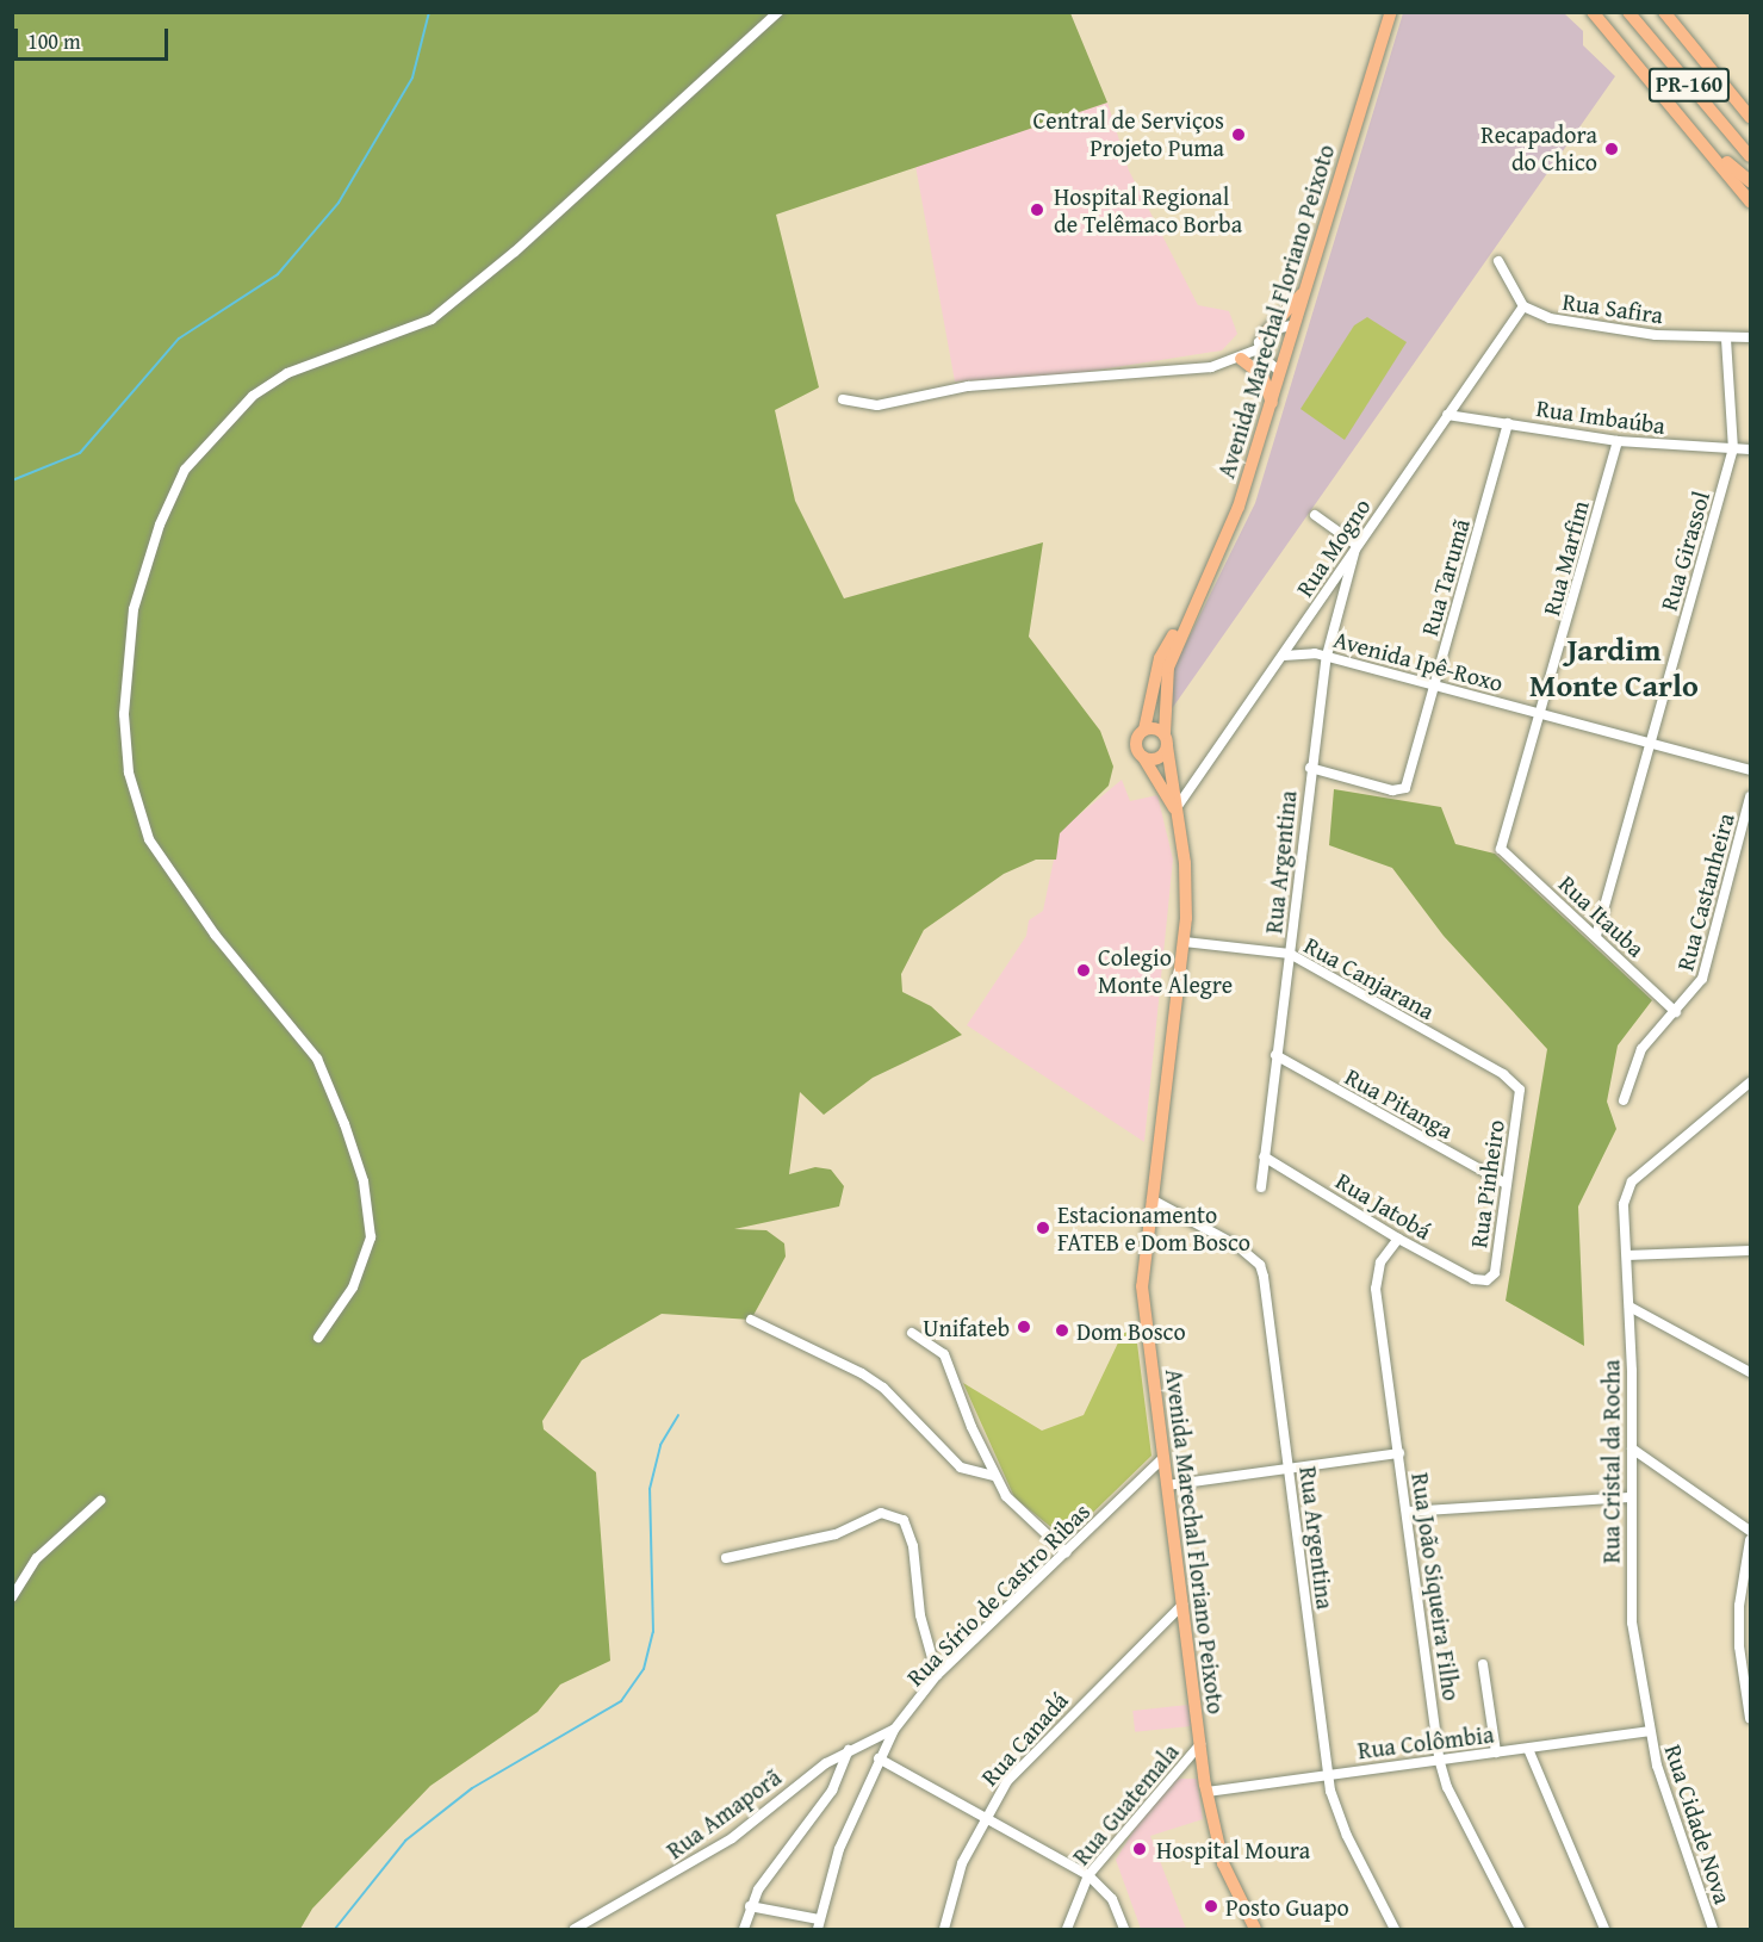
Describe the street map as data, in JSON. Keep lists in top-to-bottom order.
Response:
{
  "streets": {
    "main road": ["PR-160", "Avenida Marechal Floriano Peixoto"],
    "street": [
      "Rua Safira",
      "Rua Imbaúba",
      "Rua Mogno",
      "Rua Girassol",
      "Rua Marfim",
      "Rua Tarumã",
      "Avenida Ipê-Roxo",
      "Rua Argentina",
      "Rua Castanheira",
      "Rua Itauba",
      "Rua Canjarana",
      "Rua Pitanga",
      "Rua Pinheiro",
      "Rua Jatobá",
      "Rua Cristal da Rocha",
      "Rua João Siqueira Filho",
      "Rua Sírio de Castro Ribas",
      "Rua Canadá",
      "Rua Colômbia",
      "Rua Guatemala",
      "Rua Amaporã",
      "Rua Cidade Nova"
    ]
  },
  "crossings": [
    ["Rua Safira", "Rua Mogno"],
    ["Rua Safira", "Rua Girassol"],
    ["Avenida Marechal Floriano Peixoto", "Rua Mogno"],
    ["Avenida Marechal Floriano Peixoto", "Rua Argentina"],
    ["Avenida Marechal Floriano Peixoto", "Rua Canjarana"],
    ["Avenida Marechal Floriano Peixoto", "Rua Sírio de Castro Ribas"],
    ["Avenida Marechal Floriano Peixoto", "Rua Canadá"],
    ["Avenida Marechal Floriano Peixoto", "Rua Colômbia"],
    ["Avenida Marechal Floriano Peixoto", "Rua Guatemala"],
    ["Rua Imbaúba", "Rua Mogno"],
    ["Rua Imbaúba", "Rua Girassol"],
    ["Rua Imbaúba", "Rua Marfim"],
    ["Rua Imbaúba", "Rua Tarumã"],
    ["Rua Mogno", "Avenida Ipê-Roxo"],
    ["Rua Mogno", "Rua Argentina"],
    ["Rua Girassol", "Avenida Ipê-Roxo"],
    ["Rua Girassol", "Rua Itauba"],
    ["Rua Marfim", "Avenida Ipê-Roxo"],
    ["Rua Marfim", "Rua Itauba"],
    ["Rua Tarumã", "Avenida Ipê-Roxo"],
    ["Rua Tarumã", "Rua Argentina"],
    ["Avenida Ipê-Roxo", "Rua Argentina"],
    ["Rua Argentina", "Rua Canjarana"],
    ["Rua Argentina", "Rua Pitanga"],
    ["Rua Argentina", "Rua Jatobá"],
    ["Rua Argentina", "Rua Colômbia"],
    ["Rua Castanheira", "Rua Itauba"],
    ["Rua Canjarana", "Rua Pinheiro"],
    ["Rua Pitanga", "Rua Pinheiro"],
    ["Rua Pinheiro", "Rua Jatobá"],
    ["Rua Jatobá", "Rua João Siqueira Filho"],
    ["Rua Cristal da Rocha", "Rua Colômbia"],
    ["Rua Cristal da Rocha", "Rua Cidade Nova"],
    ["Rua João Siqueira Filho", "Rua Colômbia"],
    ["Rua Sírio de Castro Ribas", "Rua Amaporã"],
    ["Rua Colômbia", "Rua Cidade Nova"]
  ],
  "districts": ["Jardim Monte Carlo"],
  "places": [
    "Central de Serviços Projeto Puma",
    "Recapadora do Chico",
    "Hospital Regional de Telêmaco Borba",
    "Colegio Monte Alegre",
    "Estacionamento FATEB e Dom Bosco",
    "Unifateb",
    "Dom Bosco",
    "Hospital Moura",
    "Posto Guapo"
  ],
  "scale_bar": "100 m"
}
